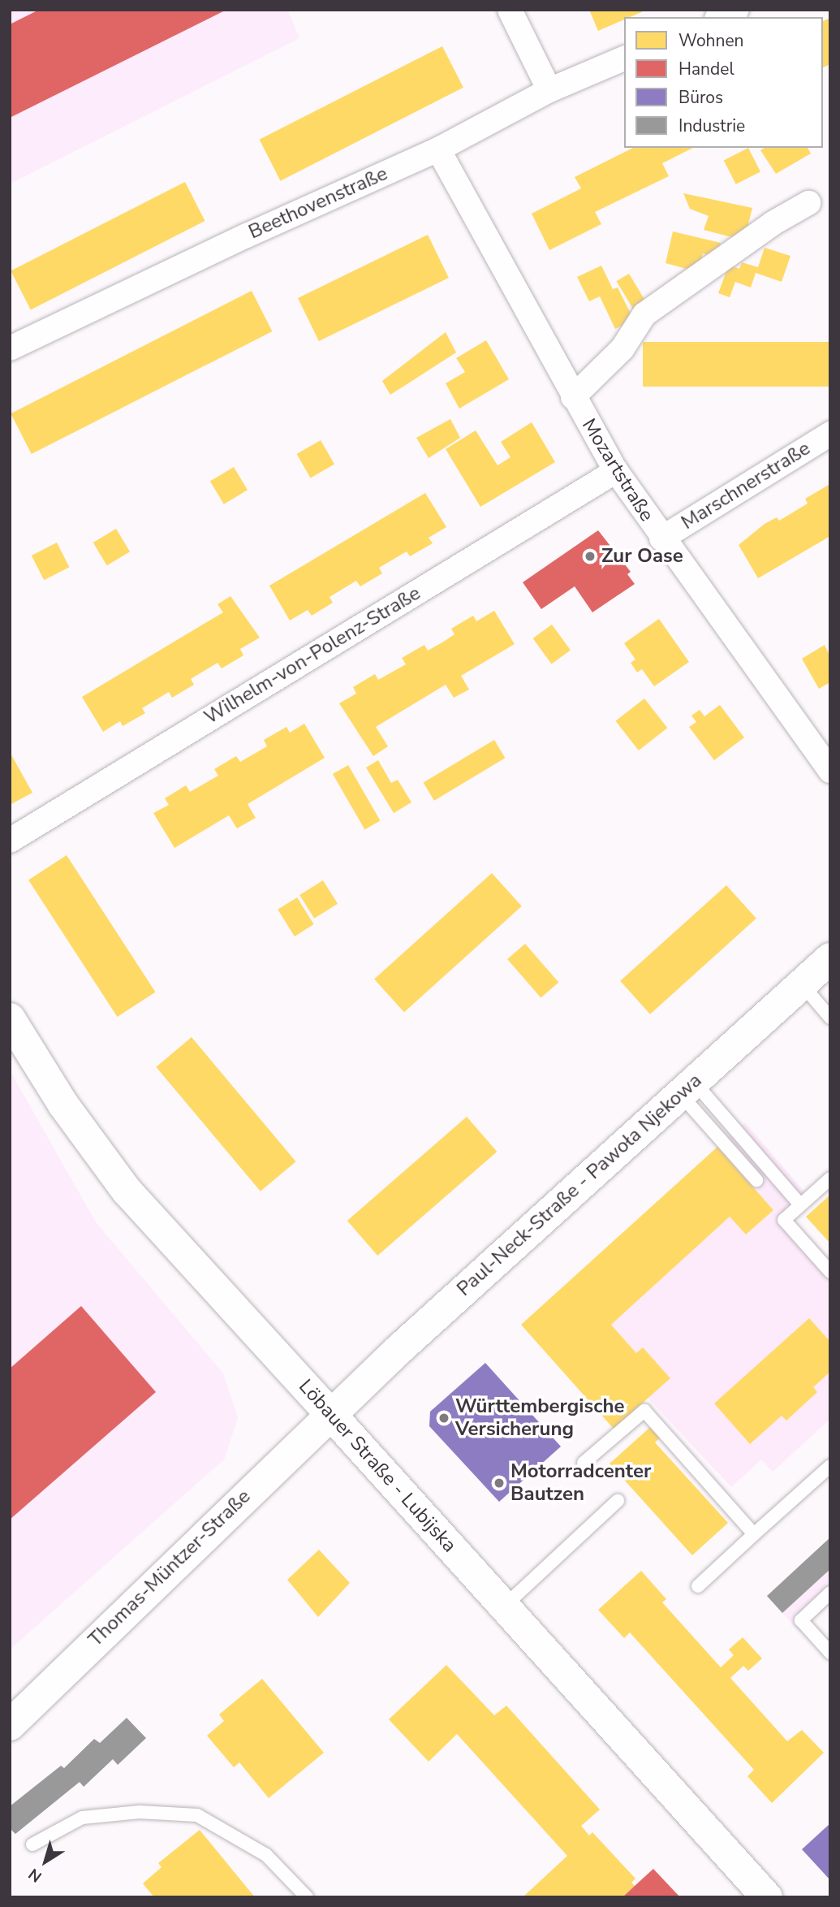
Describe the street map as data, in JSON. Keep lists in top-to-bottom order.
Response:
{
  "streets": {
    "main road": ["Paul-Neck-Straße - Pawoła Njekowa", "Löbauer Straße - Lubijska", "Thomas-Müntzer-Straße"],
    "street": [
      "Beethovenstraße",
      "Mozartstraße",
      "Marschnerstraße",
      "Wilhelm-von-Polenz-Straße"
    ]
  },
  "crossings": [
    ["Beethovenstraße", "Mozartstraße"],
    ["Mozartstraße", "Marschnerstraße"],
    ["Mozartstraße", "Wilhelm-von-Polenz-Straße"],
    ["Paul-Neck-Straße - Pawoła Njekowa", "Löbauer Straße - Lubijska"],
    ["Paul-Neck-Straße - Pawoła Njekowa", "Thomas-Müntzer-Straße"],
    ["Löbauer Straße - Lubijska", "Thomas-Müntzer-Straße"]
  ],
  "places": ["Zur Oase", "Württembergische Versicherung", "Motorradcenter Bautzen"],
  "legend": [
    "Wohnen",
    "Handel",
    "Büros",
    "Industrie"
  ],
  "north": "bottom left"
}
